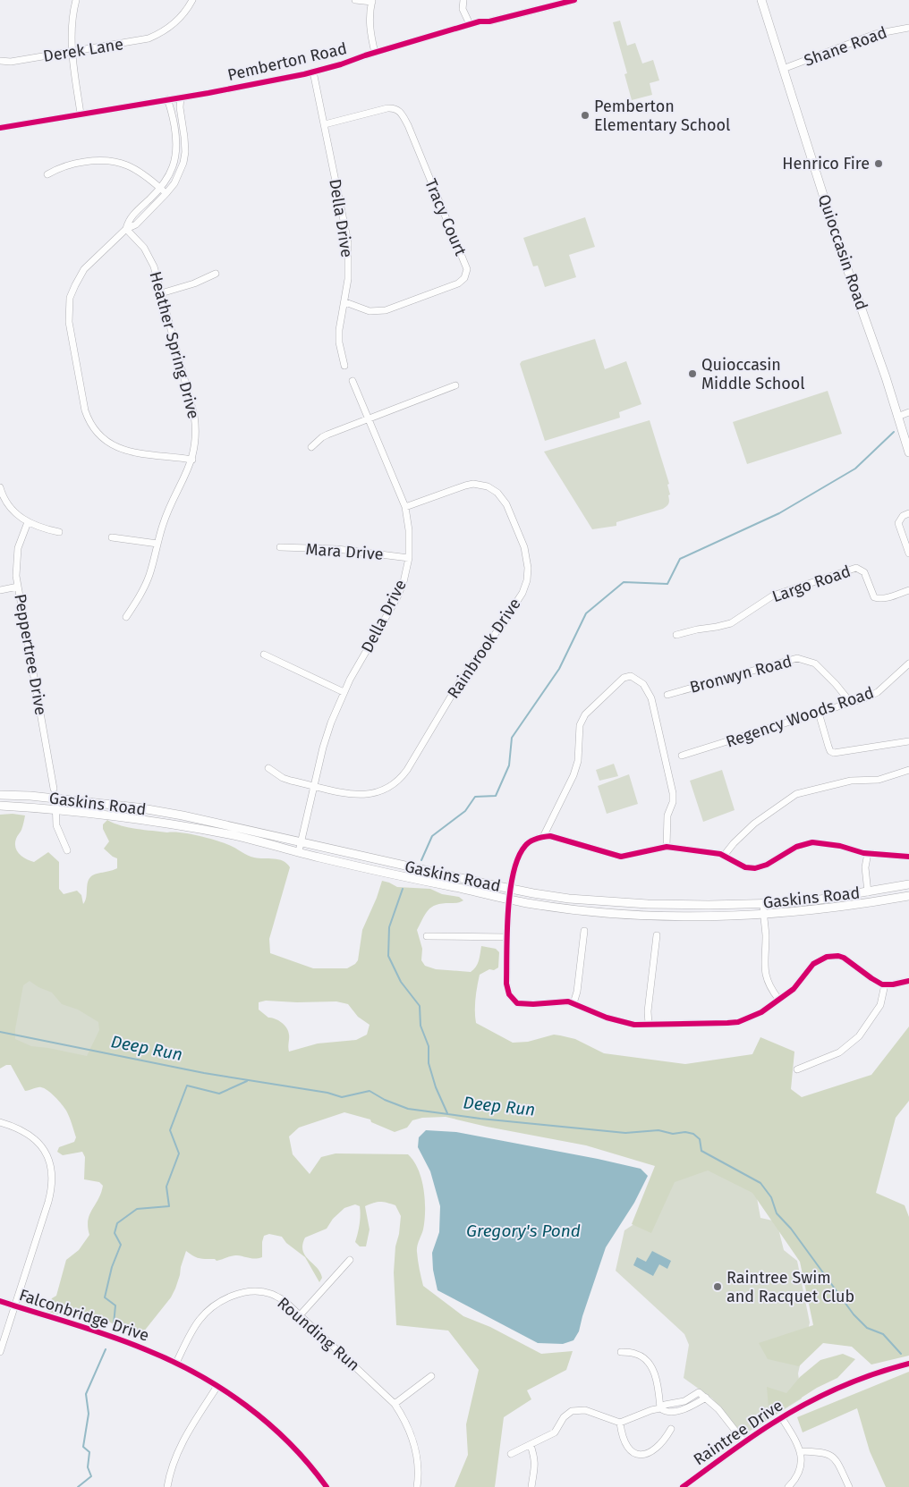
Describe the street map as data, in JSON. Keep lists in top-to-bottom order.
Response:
{
  "streets": {
    "main road": ["Quioccasin Road", "Gaskins Road"],
    "street": [
      "Shane Road",
      "Derek Lane",
      "Pemberton Road",
      "Tracy Court",
      "Della Drive",
      "Heather Spring Drive",
      "Mara Drive",
      "Largo Road",
      "Rainbrook Drive",
      "Peppertree Drive",
      "Bronwyn Road",
      "Regency Woods Road",
      "Falconbridge Drive",
      "Rounding Run",
      "Raintree Drive"
    ]
  },
  "crossings": [
    ["Shane Road", "Quioccasin Road"],
    ["Pemberton Road", "Della Drive"],
    ["Tracy Court", "Della Drive"],
    ["Della Drive", "Mara Drive"],
    ["Della Drive", "Rainbrook Drive"],
    ["Della Drive", "Gaskins Road"],
    ["Bronwyn Road", "Regency Woods Road"],
    ["Falconbridge Drive", "Rounding Run"]
  ],
  "water": ["Deep Run", "Gregory's Pond"],
  "places": [
    "Pemberton Elementary School",
    "Henrico Fire",
    "Quioccasin Middle School",
    "Raintree Swim and Racquet Club"
  ]
}
